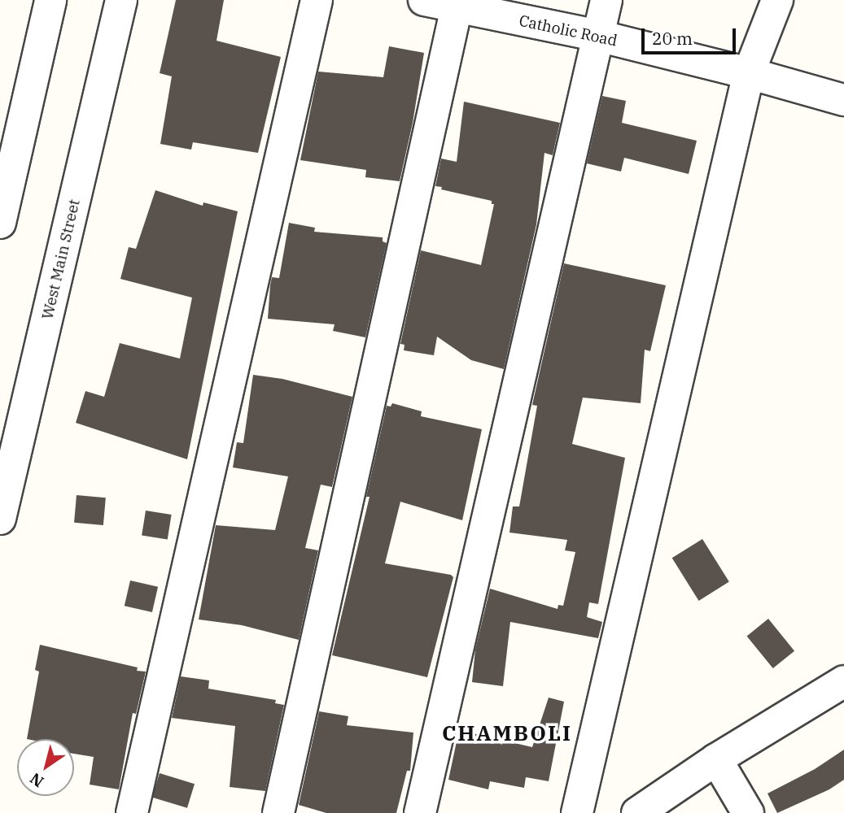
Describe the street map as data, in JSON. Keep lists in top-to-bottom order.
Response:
{
  "streets": {
    "street": ["Catholic Road", "West Main Street"]
  },
  "districts": ["CHAMBOLI"],
  "scale_bar": "20 m",
  "north": "bottom left"
}
